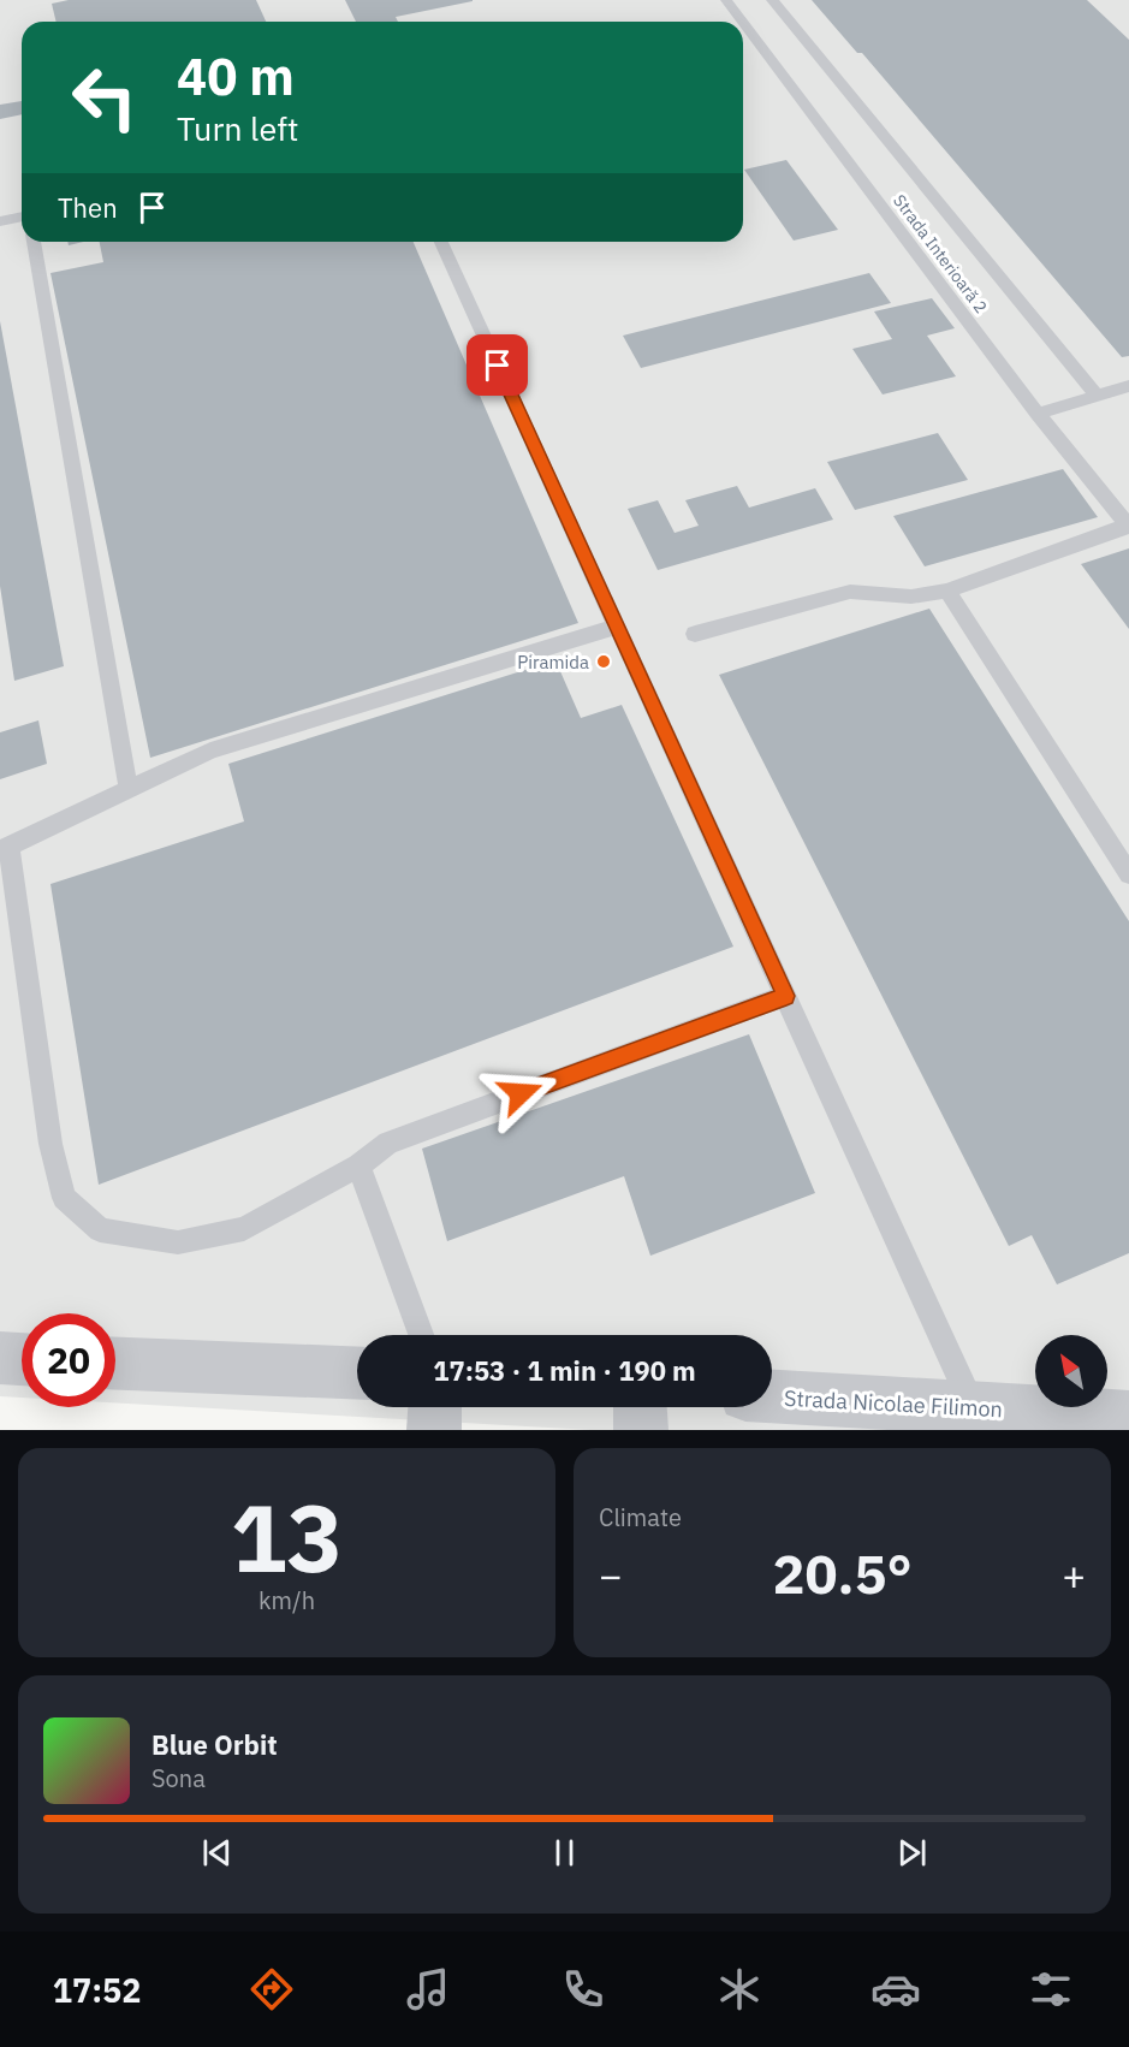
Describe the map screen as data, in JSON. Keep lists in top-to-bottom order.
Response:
{
  "streets": {
    "street": ["Strada Nicolae Filimon"],
    "lane": ["Strada Interioară 2"]
  },
  "places": ["Piramida"],
  "north": "top left",
  "page": {
    "turn": ["40 m", "Turn left"],
    "then": "Then",
    "limit": "20",
    "trip": "17:53 · 1 min · 190 m",
    "tile": [
      ["13", "km/h"],
      "Climate"
    ],
    "heat": ["−", "20.5°", "+"],
    "song": ["Blue Orbit", "Sona"],
    "tabs": "17:52"
  }
}
